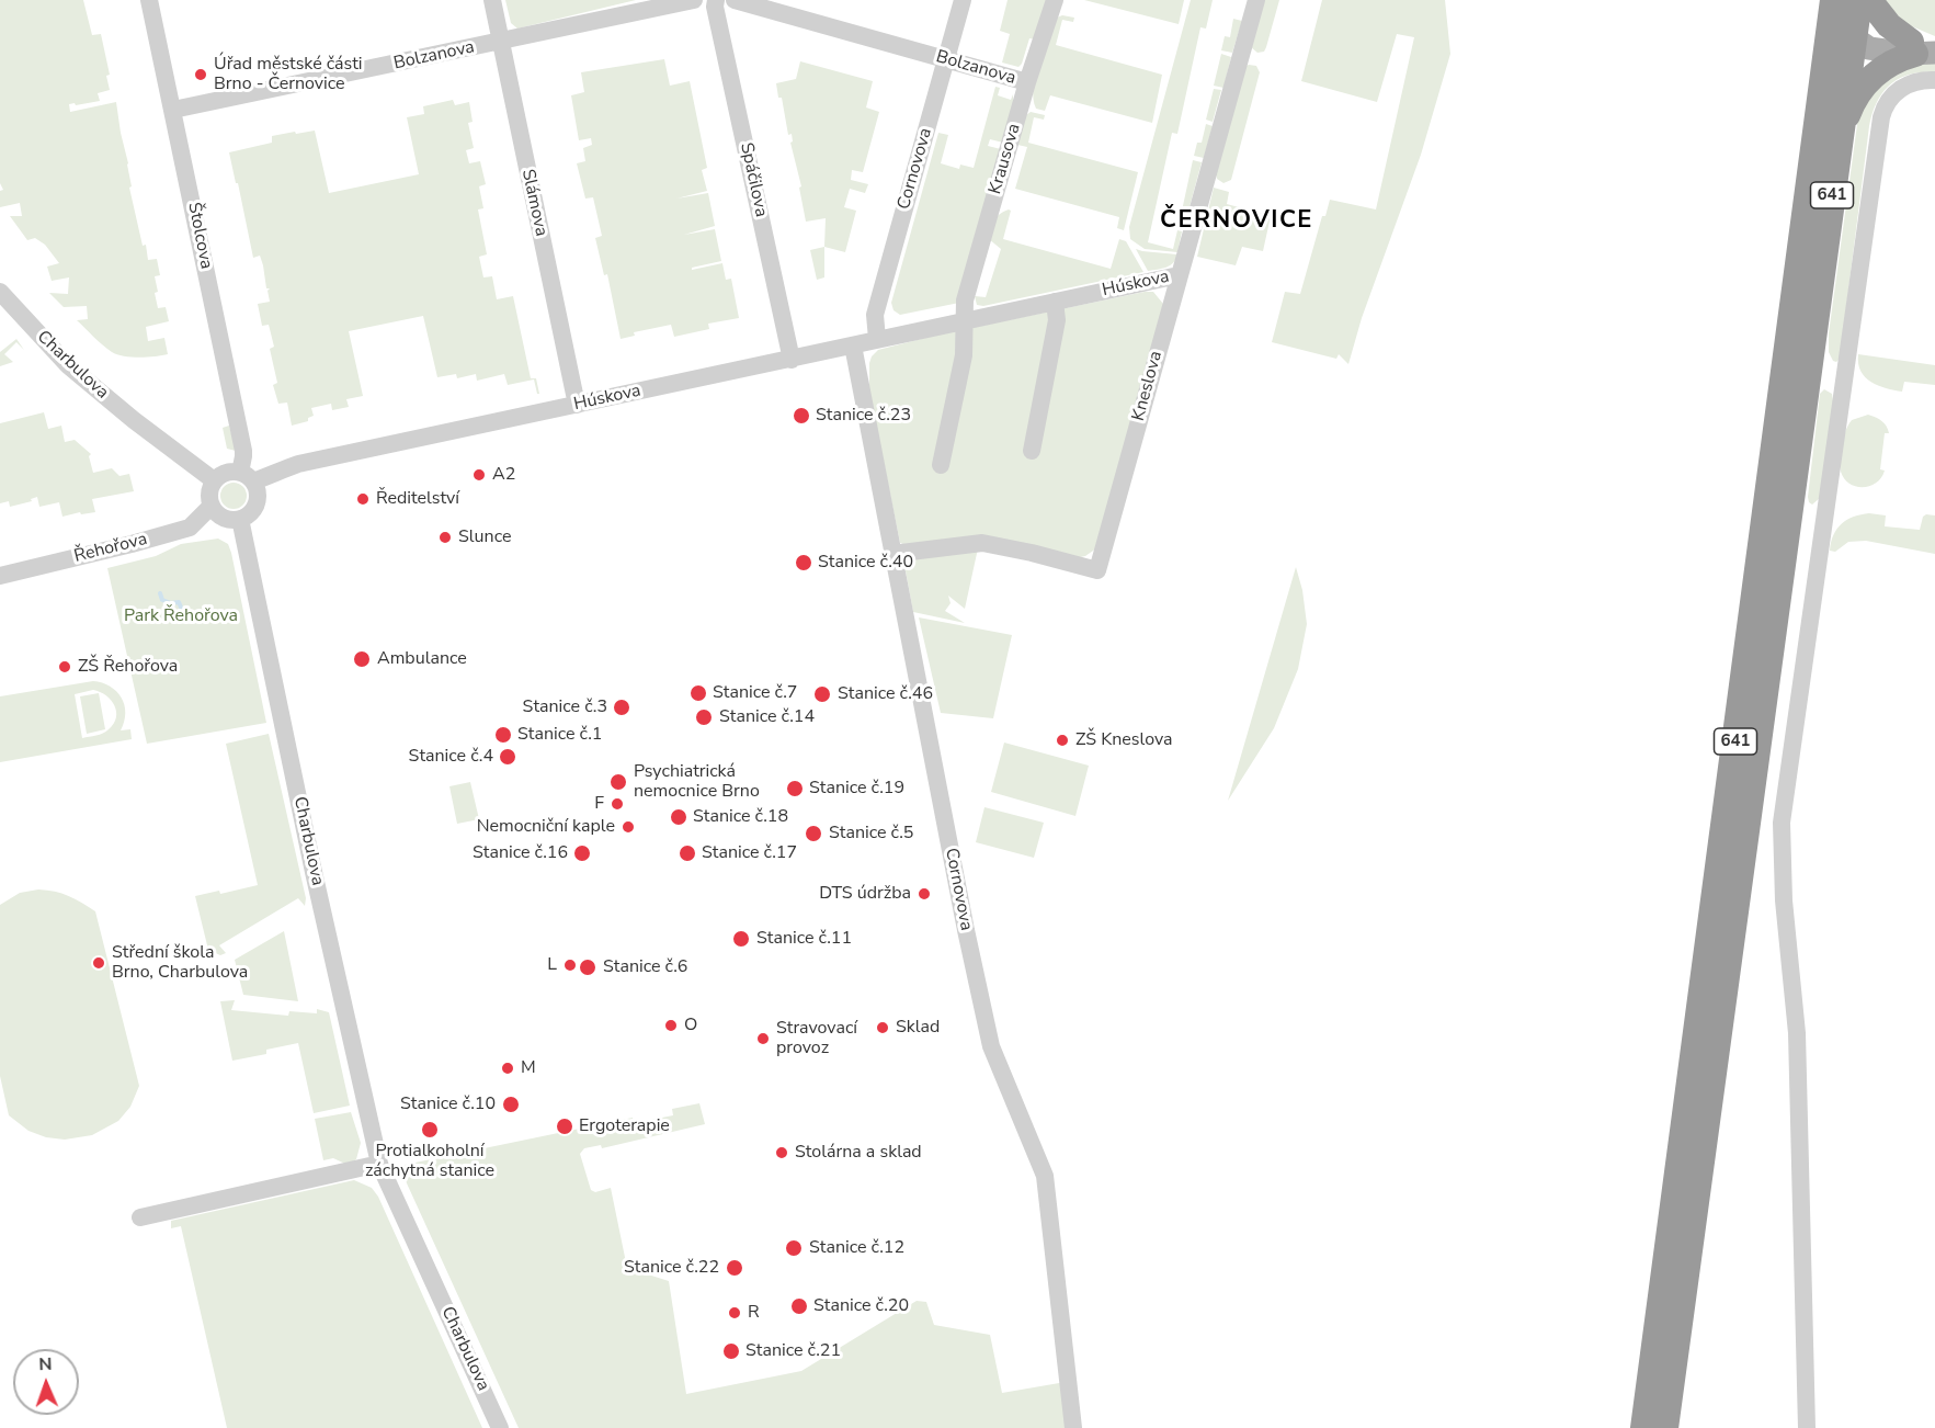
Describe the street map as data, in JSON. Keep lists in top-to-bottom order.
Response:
{
  "streets": {
    "highway": ["641"],
    "street": [
      "Bolzanova",
      "Krausova",
      "Cornovova",
      "Spáčilova",
      "Slámova",
      "Štolcova",
      "Húskova",
      "Charbulova",
      "Kneslova",
      "Řehořova"
    ]
  },
  "crossings": [
    ["Bolzanova", "Krausova"],
    ["Bolzanova", "Cornovova"],
    ["Bolzanova", "Slámova"],
    ["Bolzanova", "Štolcova"],
    ["Krausova", "Húskova"],
    ["Cornovova", "Húskova"],
    ["Cornovova", "Kneslova"],
    ["Spáčilova", "Húskova"],
    ["Slámova", "Húskova"],
    ["Štolcova", "Húskova"],
    ["Štolcova", "Charbulova"],
    ["Štolcova", "Řehořova"],
    ["Húskova", "Charbulova"],
    ["Húskova", "Kneslova"],
    ["Húskova", "Řehořova"],
    ["Charbulova", "Řehořova"]
  ],
  "districts": ["ČERNOVICE"],
  "parks": ["Park Řehořova"],
  "places": [
    "Úřad městské části Brno - Černovice",
    "Stanice č.23",
    "A2",
    "Ředitelství",
    "Slunce",
    "Stanice č.40",
    "Ambulance",
    "ZŠ Řehořova",
    "Stanice č.7",
    "Stanice č.46",
    "Stanice č.3",
    "Stanice č.14",
    "Stanice č.1",
    "ZŠ Kneslova",
    "Stanice č.4",
    "Psychiatrická nemocnice Brno",
    "Stanice č.19",
    "F",
    "Stanice č.18",
    "Nemocniční kaple",
    "Stanice č.5",
    "Stanice č.16",
    "Stanice č.17",
    "DTS údržba",
    "Stanice č.11",
    "Střední škola Brno, Charbulova",
    "L",
    "Stanice č.6",
    "O",
    "Sklad",
    "Stravovací provoz",
    "M",
    "Stanice č.10",
    "Ergoterapie",
    "Protialkoholní záchytná stanice",
    "Stolárna a sklad",
    "Stanice č.12",
    "Stanice č.22",
    "Stanice č.20",
    "R",
    "Stanice č.21"
  ],
  "north": "top"
}
